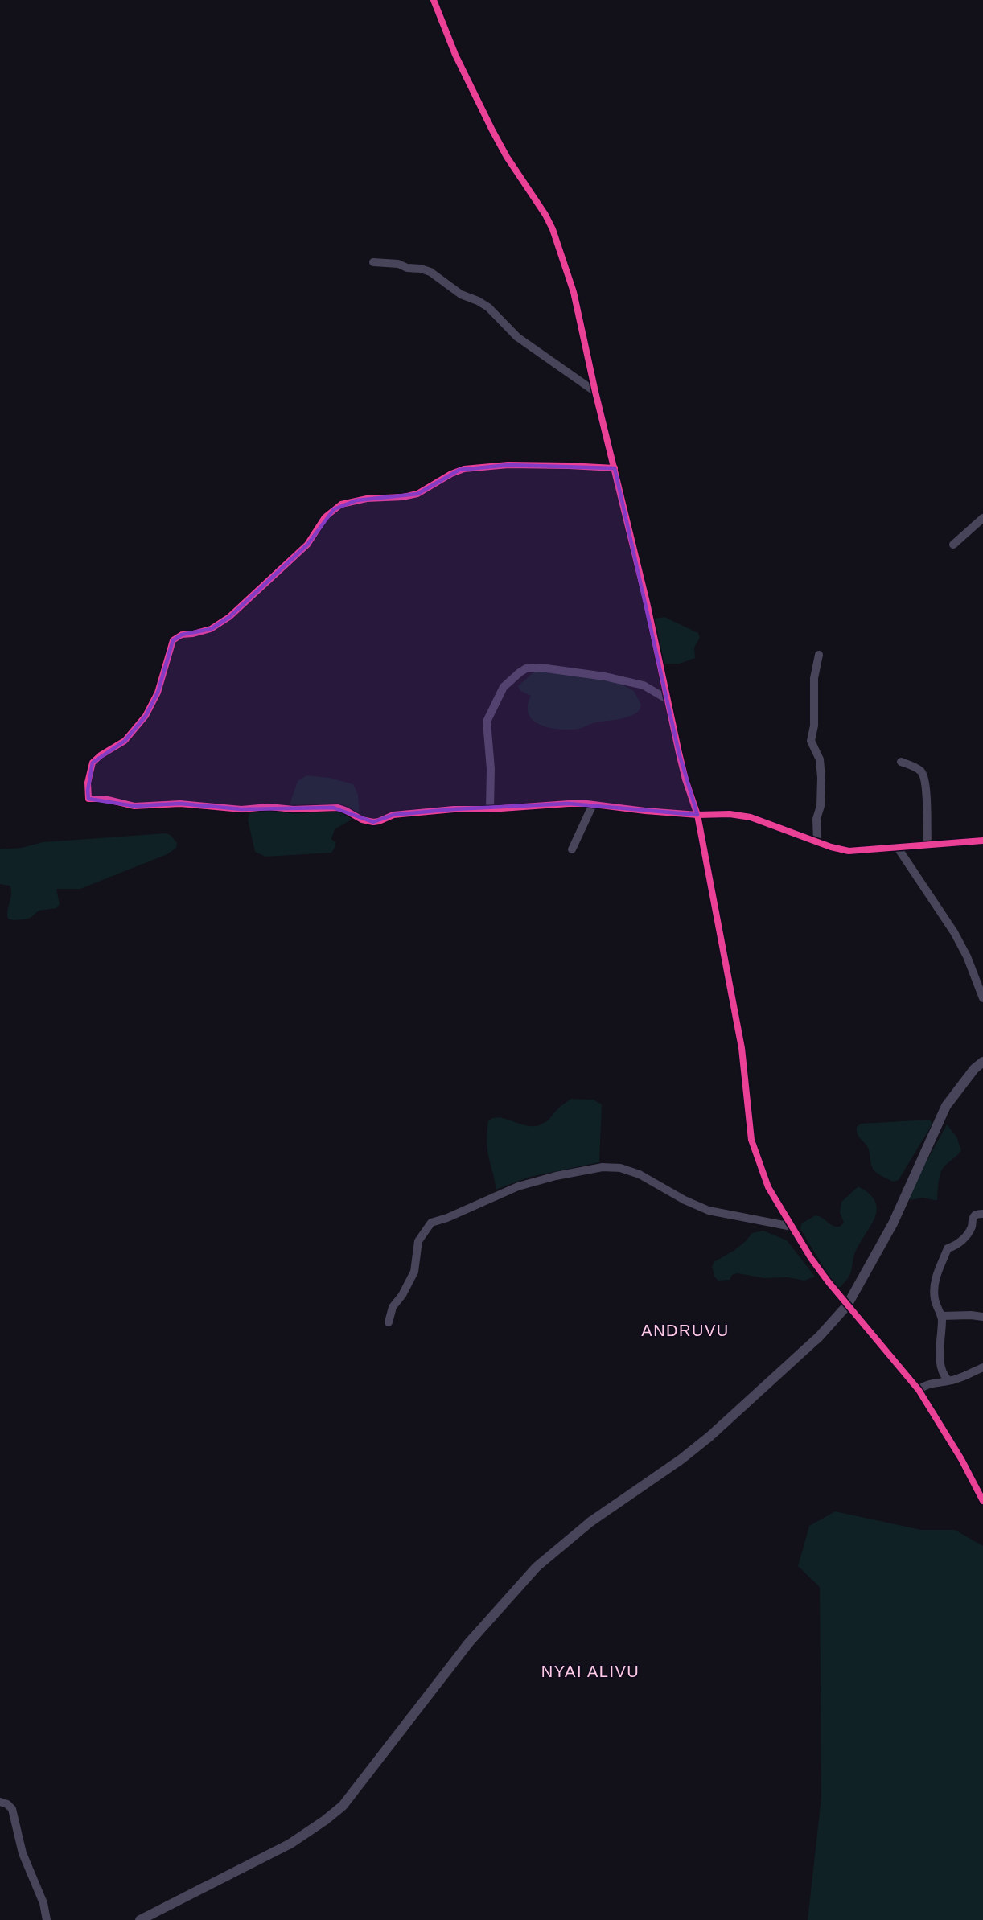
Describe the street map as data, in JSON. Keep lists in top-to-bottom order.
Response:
{
  "districts": ["ANDRUVU", "NYAI ALIVU"]
}
